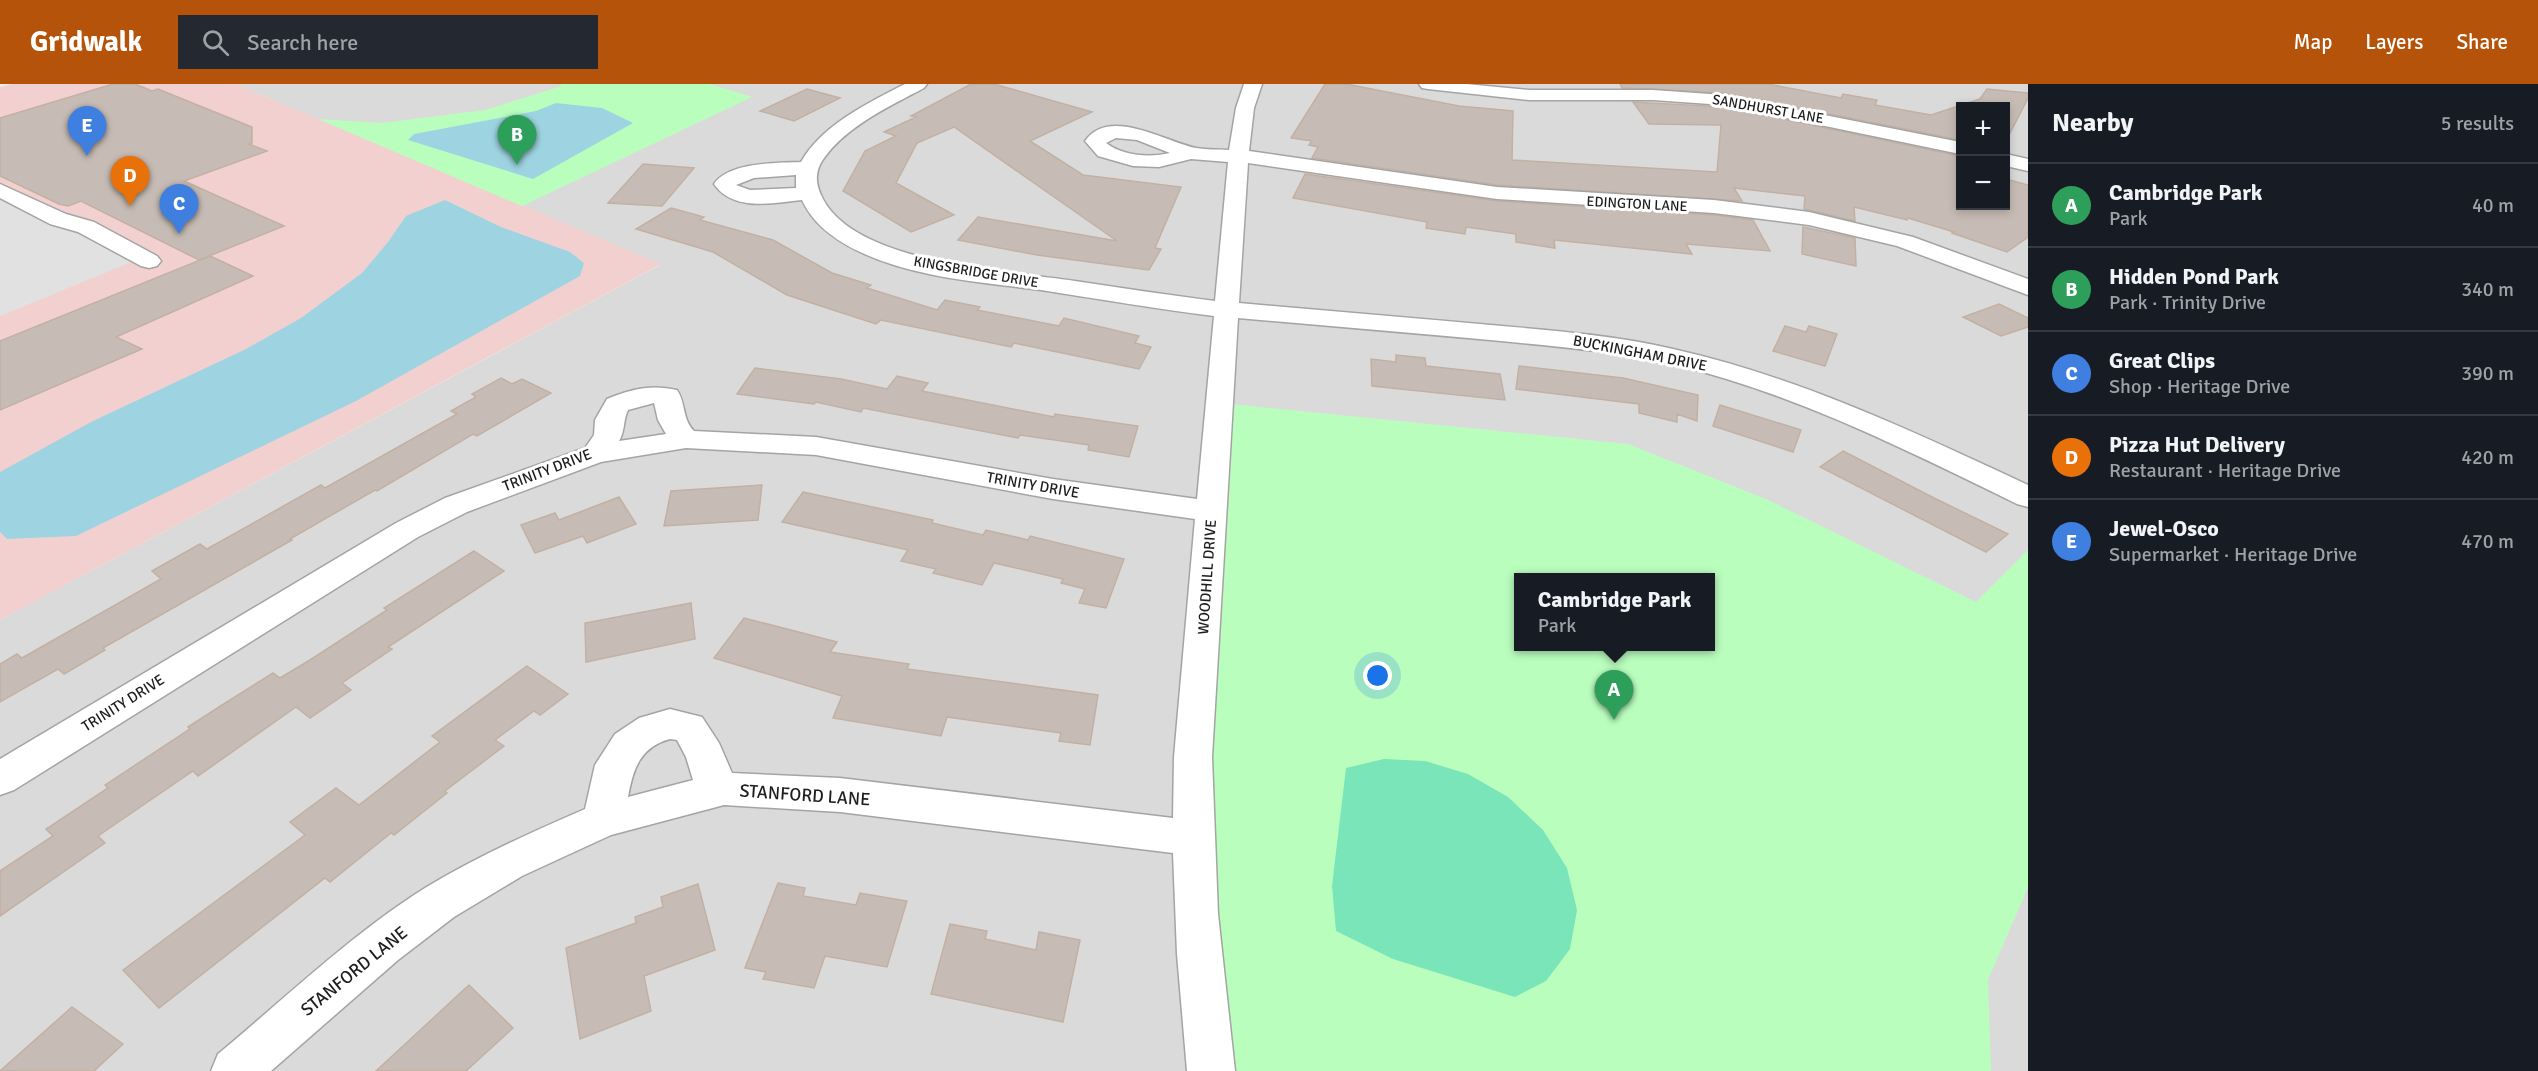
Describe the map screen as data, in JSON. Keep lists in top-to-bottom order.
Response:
{
  "streets": {
    "street": [
      "SANDHURST LANE",
      "EDINGTON LANE",
      "KINGSBRIDGE DRIVE",
      "BUCKINGHAM DRIVE",
      "TRINITY DRIVE",
      "WOODHILL DRIVE",
      "STANFORD LANE"
    ]
  },
  "crossings": [
    ["EDINGTON LANE", "WOODHILL DRIVE"],
    ["KINGSBRIDGE DRIVE", "BUCKINGHAM DRIVE"],
    ["KINGSBRIDGE DRIVE", "WOODHILL DRIVE"],
    ["BUCKINGHAM DRIVE", "WOODHILL DRIVE"],
    ["TRINITY DRIVE", "WOODHILL DRIVE"],
    ["WOODHILL DRIVE", "STANFORD LANE"]
  ],
  "page": {
    "header": "Gridwalk",
    "search": "Search here",
    "nav": ["Map", "Layers", "Share"],
    "heading": ["Nearby", "5 results"],
    "map_buttons": ["+", "−"],
    "pins": [
      "E",
      "B",
      "D",
      "C",
      "A"
    ],
    "list": [
      {
        "mark": "A",
        "name": "Cambridge Park",
        "note": "Park",
        "value": "40 m"
      },
      {
        "mark": "B",
        "name": "Hidden Pond Park",
        "note": "Park · Trinity Drive",
        "value": "340 m"
      },
      {
        "mark": "C",
        "name": "Great Clips",
        "note": "Shop · Heritage Drive",
        "value": "390 m"
      },
      {
        "mark": "D",
        "name": "Pizza Hut Delivery",
        "note": "Restaurant · Heritage Drive",
        "value": "420 m"
      },
      {
        "mark": "E",
        "name": "Jewel-Osco",
        "note": "Supermarket · Heritage Drive",
        "value": "470 m"
      }
    ],
    "popup": ["Cambridge Park", "Park"]
  }
}
